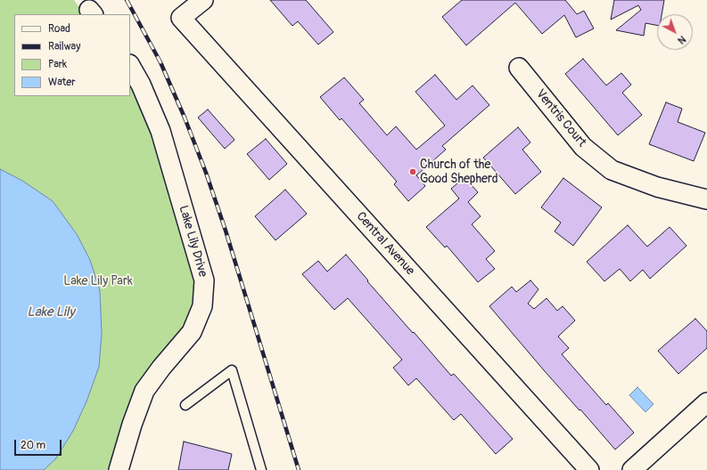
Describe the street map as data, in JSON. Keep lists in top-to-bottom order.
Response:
{
  "streets": {
    "street": ["Ventris Court", "Lake Lily Drive", "Central Avenue"]
  },
  "water": ["Lake Lily"],
  "parks": ["Lake Lily Park"],
  "places": ["Church of the Good Shepherd"],
  "legend": [
    "Road",
    "Railway",
    "Park",
    "Water"
  ],
  "scale_bar": "20 m",
  "north": "bottom right"
}
